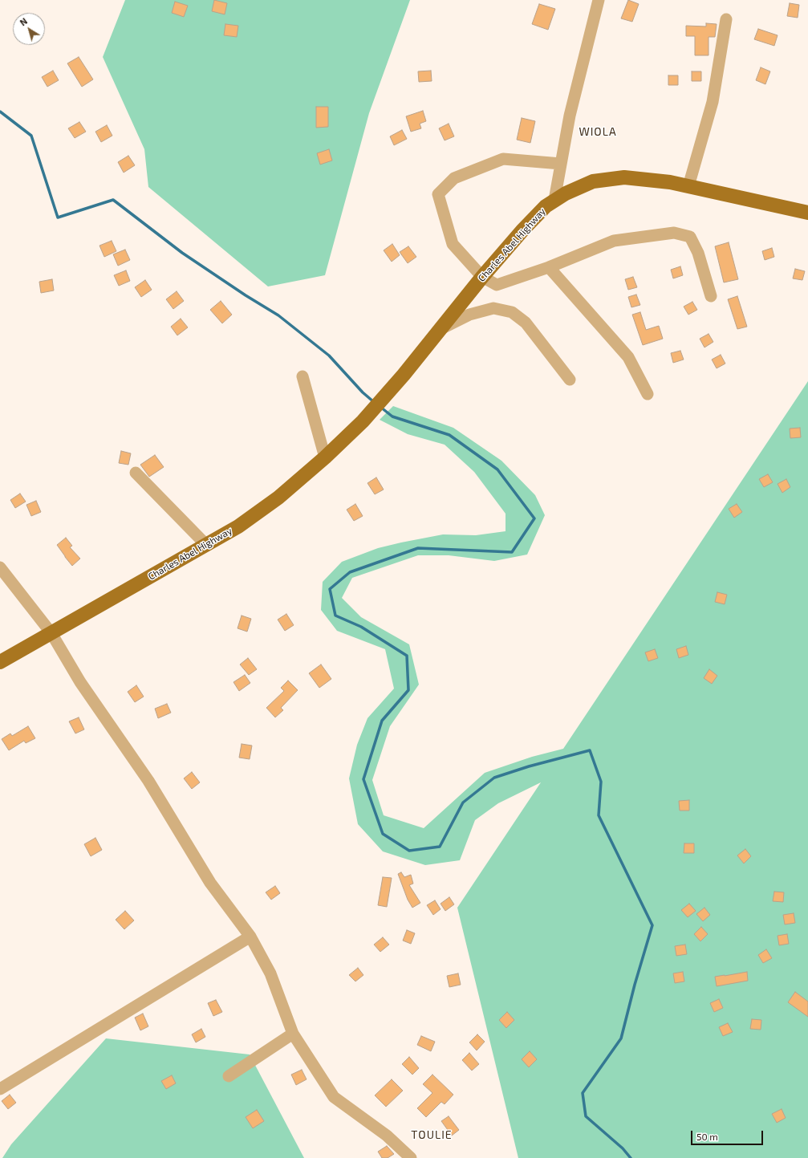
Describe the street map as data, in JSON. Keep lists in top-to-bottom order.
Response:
{
  "streets": {
    "main road": ["Charles Abel Highway"]
  },
  "districts": ["WIOLA", "TOULIE"],
  "scale_bar": "50 m",
  "north": "top left"
}
